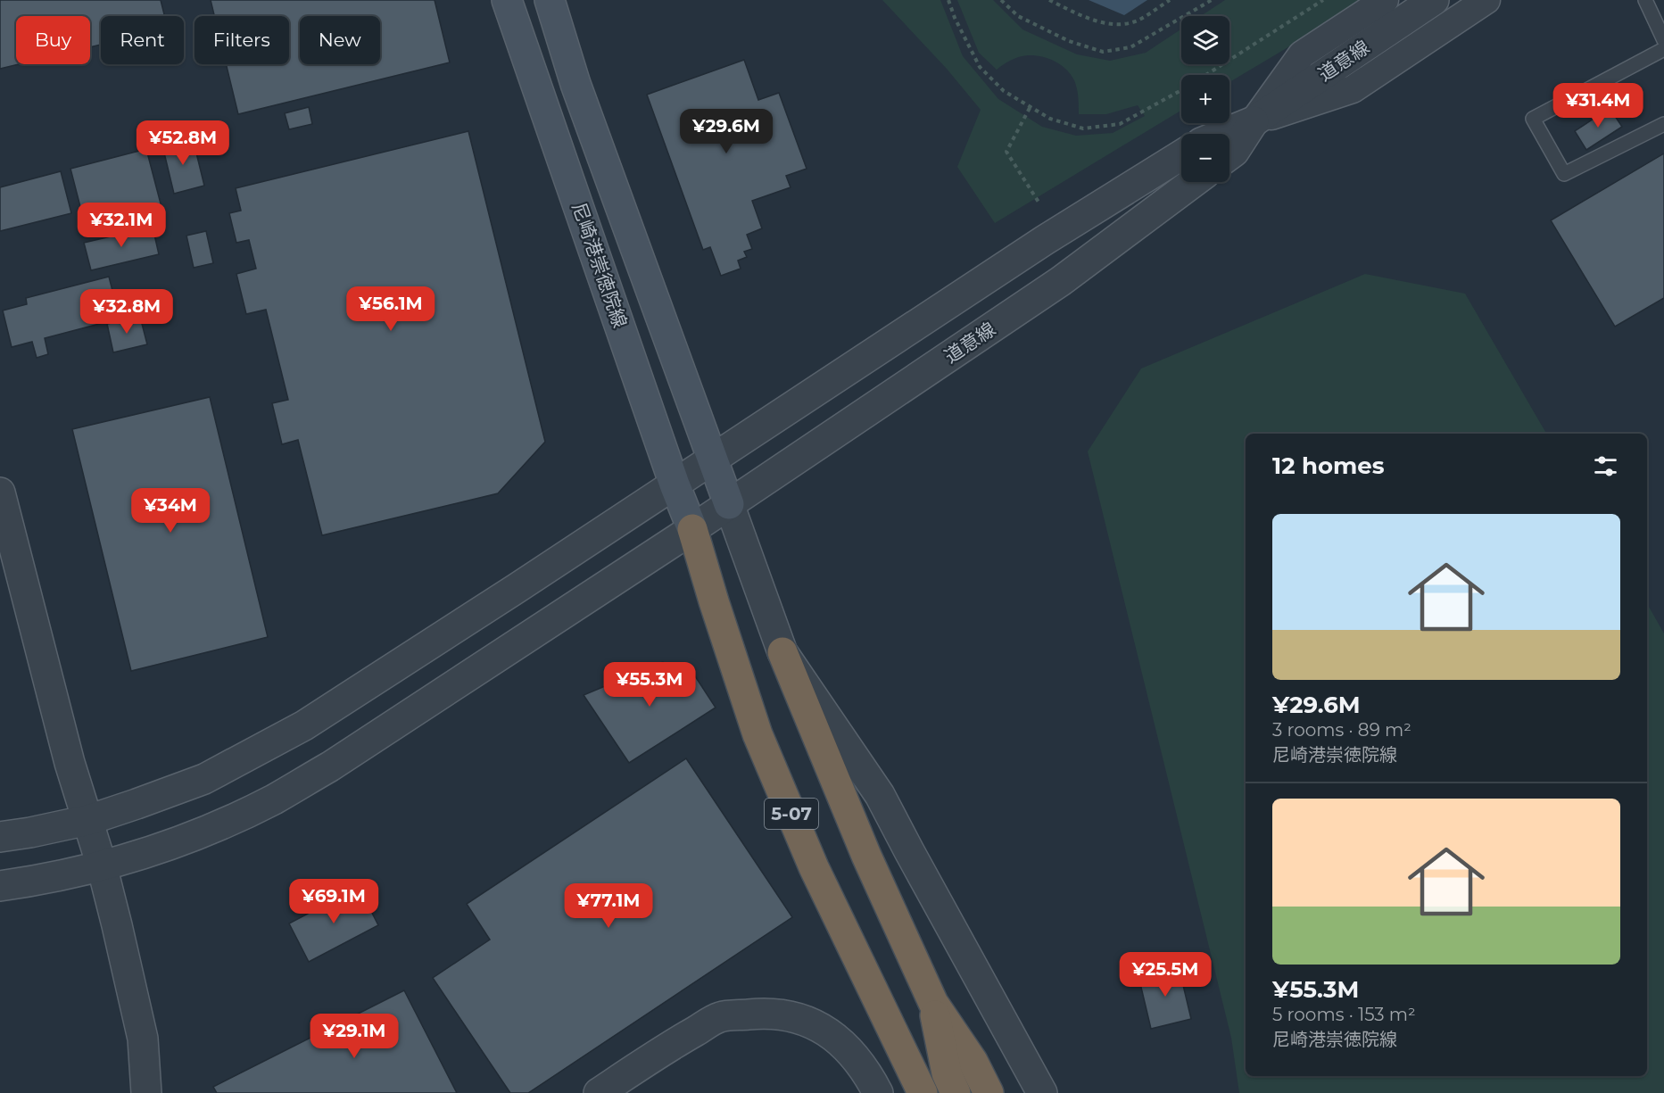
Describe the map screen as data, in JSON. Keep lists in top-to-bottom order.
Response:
{
  "streets": {
    "highway": ["5-07"],
    "main road": ["尼崎港崇徳院線"],
    "street": ["道意線"]
  },
  "crossings": [
    ["道意線", "尼崎港崇徳院線"],
    ["道意線", "5-07"],
    ["尼崎港崇徳院線", "5-07"]
  ],
  "page": {
    "map_buttons": ["+", "−"],
    "chip": [
      "Buy",
      "Rent",
      "Filters",
      "New"
    ],
    "price": [
      "¥31.4M",
      "¥29.6M",
      "¥52.8M",
      "¥32.1M",
      "¥56.1M",
      "¥32.8M",
      "¥34M",
      "¥55.3M",
      "¥69.1M",
      "¥77.1M",
      "¥25.5M",
      "¥29.1M"
    ],
    "heading": "12 homes",
    "list": [
      {
        "name": "¥29.6M",
        "note": "3 rooms · 89 m² · 尼崎港崇徳院線"
      },
      {
        "name": "¥55.3M",
        "note": "5 rooms · 153 m² · 尼崎港崇徳院線"
      }
    ]
  }
}
